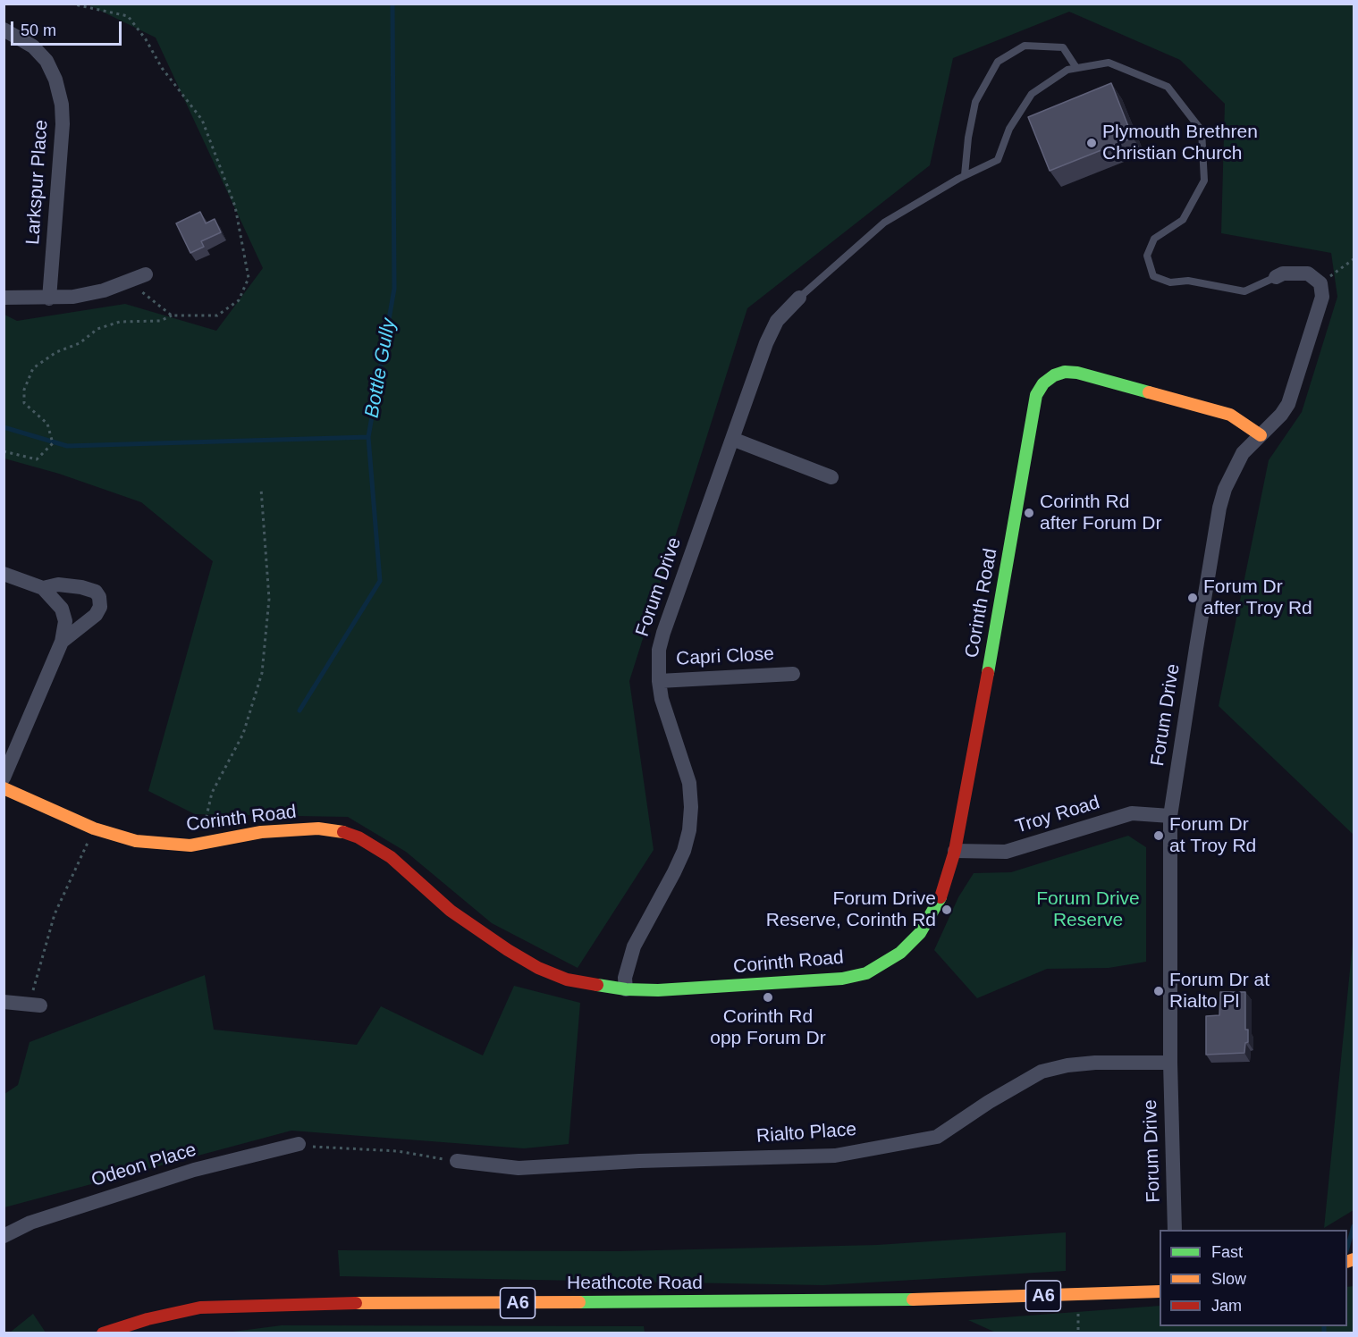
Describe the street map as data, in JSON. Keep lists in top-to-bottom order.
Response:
{
  "streets": {
    "main road": ["Corinth Road", "Heathcote Road", "A6"],
    "street": [
      "Larkspur Place",
      "Forum Drive",
      "Capri Close",
      "Troy Road",
      "Rialto Place",
      "Odeon Place"
    ]
  },
  "crossings": [
    ["Forum Drive", "Corinth Road"],
    ["Forum Drive", "Capri Close"],
    ["Forum Drive", "Troy Road"],
    ["Forum Drive", "Rialto Place"],
    ["Corinth Road", "Troy Road"]
  ],
  "water": ["Bottle Gully"],
  "parks": ["Forum Drive Reserve"],
  "places": [
    "Plymouth Brethren Christian Church",
    "Corinth Rd after Forum Dr",
    "Forum Dr after Troy Rd",
    "Forum Dr at Troy Rd",
    "Forum Drive Reserve, Corinth Rd",
    "Forum Dr at Rialto Pl",
    "Corinth Rd opp Forum Dr"
  ],
  "legend": ["Fast", "Slow", "Jam"],
  "scale_bar": "50 m"
}
